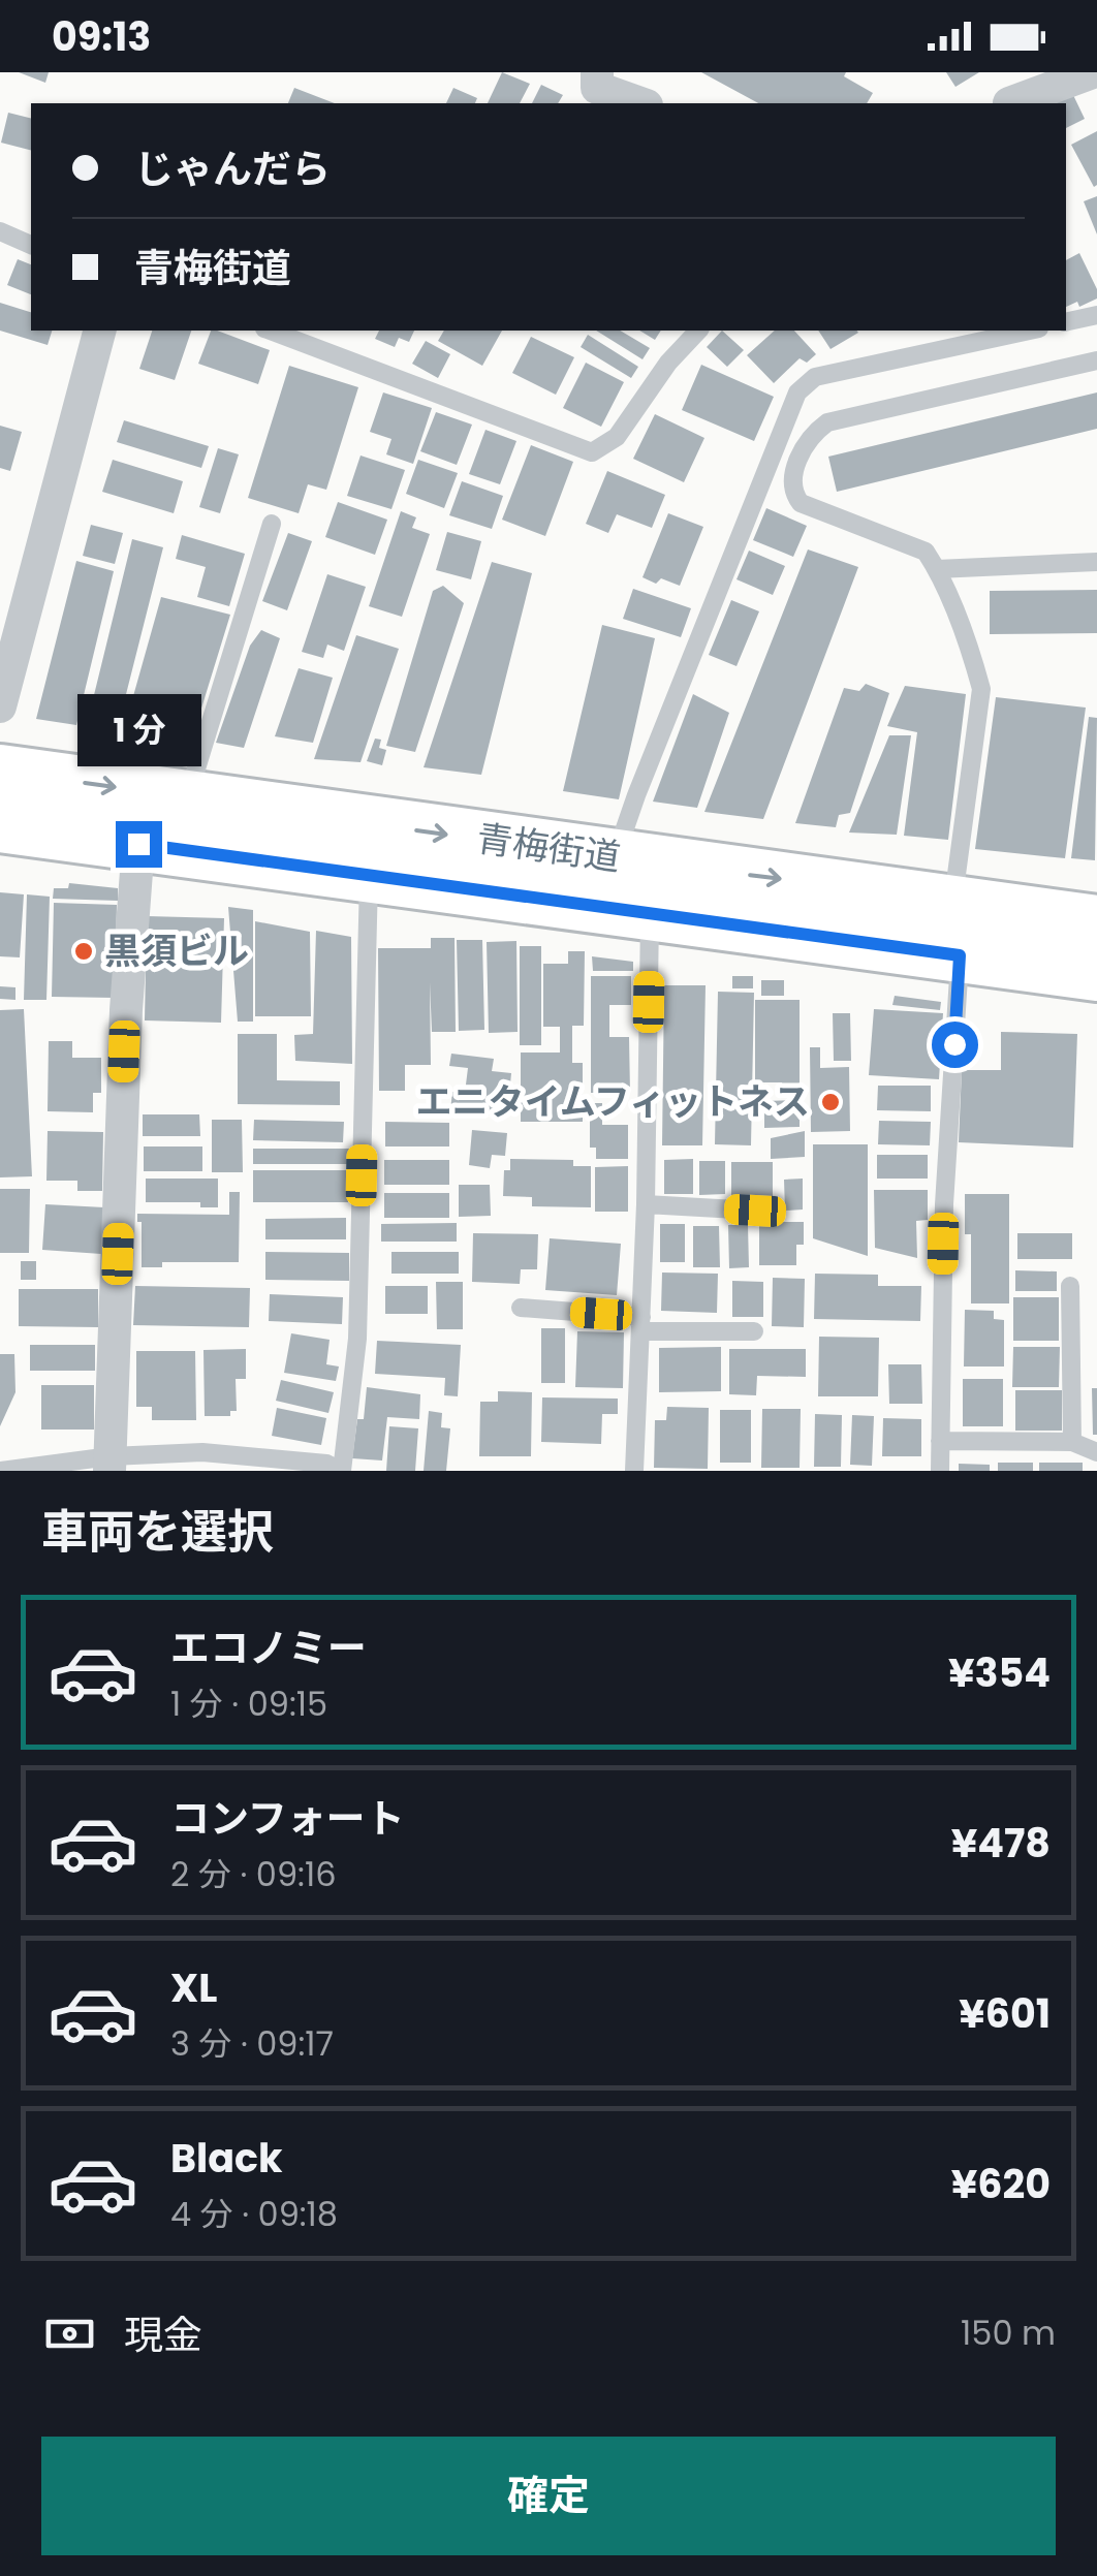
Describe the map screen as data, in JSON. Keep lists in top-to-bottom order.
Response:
{
  "streets": {
    "main road": ["青梅街道"]
  },
  "places": ["黒須ビル", "エニタイムフィットネス"],
  "page": {
    "status": "09:13",
    "banner": ["じゃんだら", "青梅街道"],
    "bubble": "1 分",
    "heading": "車両を選択",
    "list": [
      {
        "name": "エコノミー",
        "note": "1 分 · 09:15",
        "value": "¥354"
      },
      {
        "name": "コンフォート",
        "note": "2 分 · 09:16",
        "value": "¥478"
      },
      {
        "name": "XL",
        "note": "3 分 · 09:17",
        "value": "¥601"
      },
      {
        "name": "Black",
        "note": "4 分 · 09:18",
        "value": "¥620"
      }
    ],
    "pay": ["現金", "150 m"],
    "buttons": "確定"
  }
}
